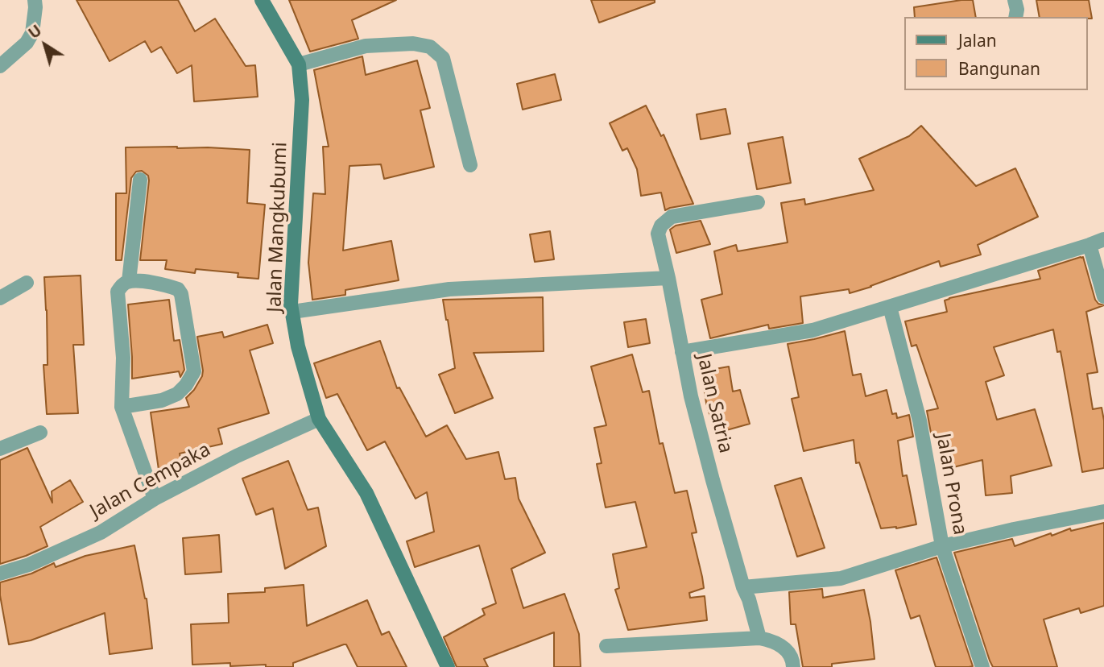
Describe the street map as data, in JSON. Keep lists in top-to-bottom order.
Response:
{
  "streets": {
    "street": [
      "Jalan Mangkubumi",
      "Jalan Satria",
      "Jalan Cempaka",
      "Jalan Prona"
    ]
  },
  "crossings": [
    ["Jalan Mangkubumi", "Jalan Cempaka"]
  ],
  "legend": ["Jalan", "Bangunan"],
  "north": "top left"
}
